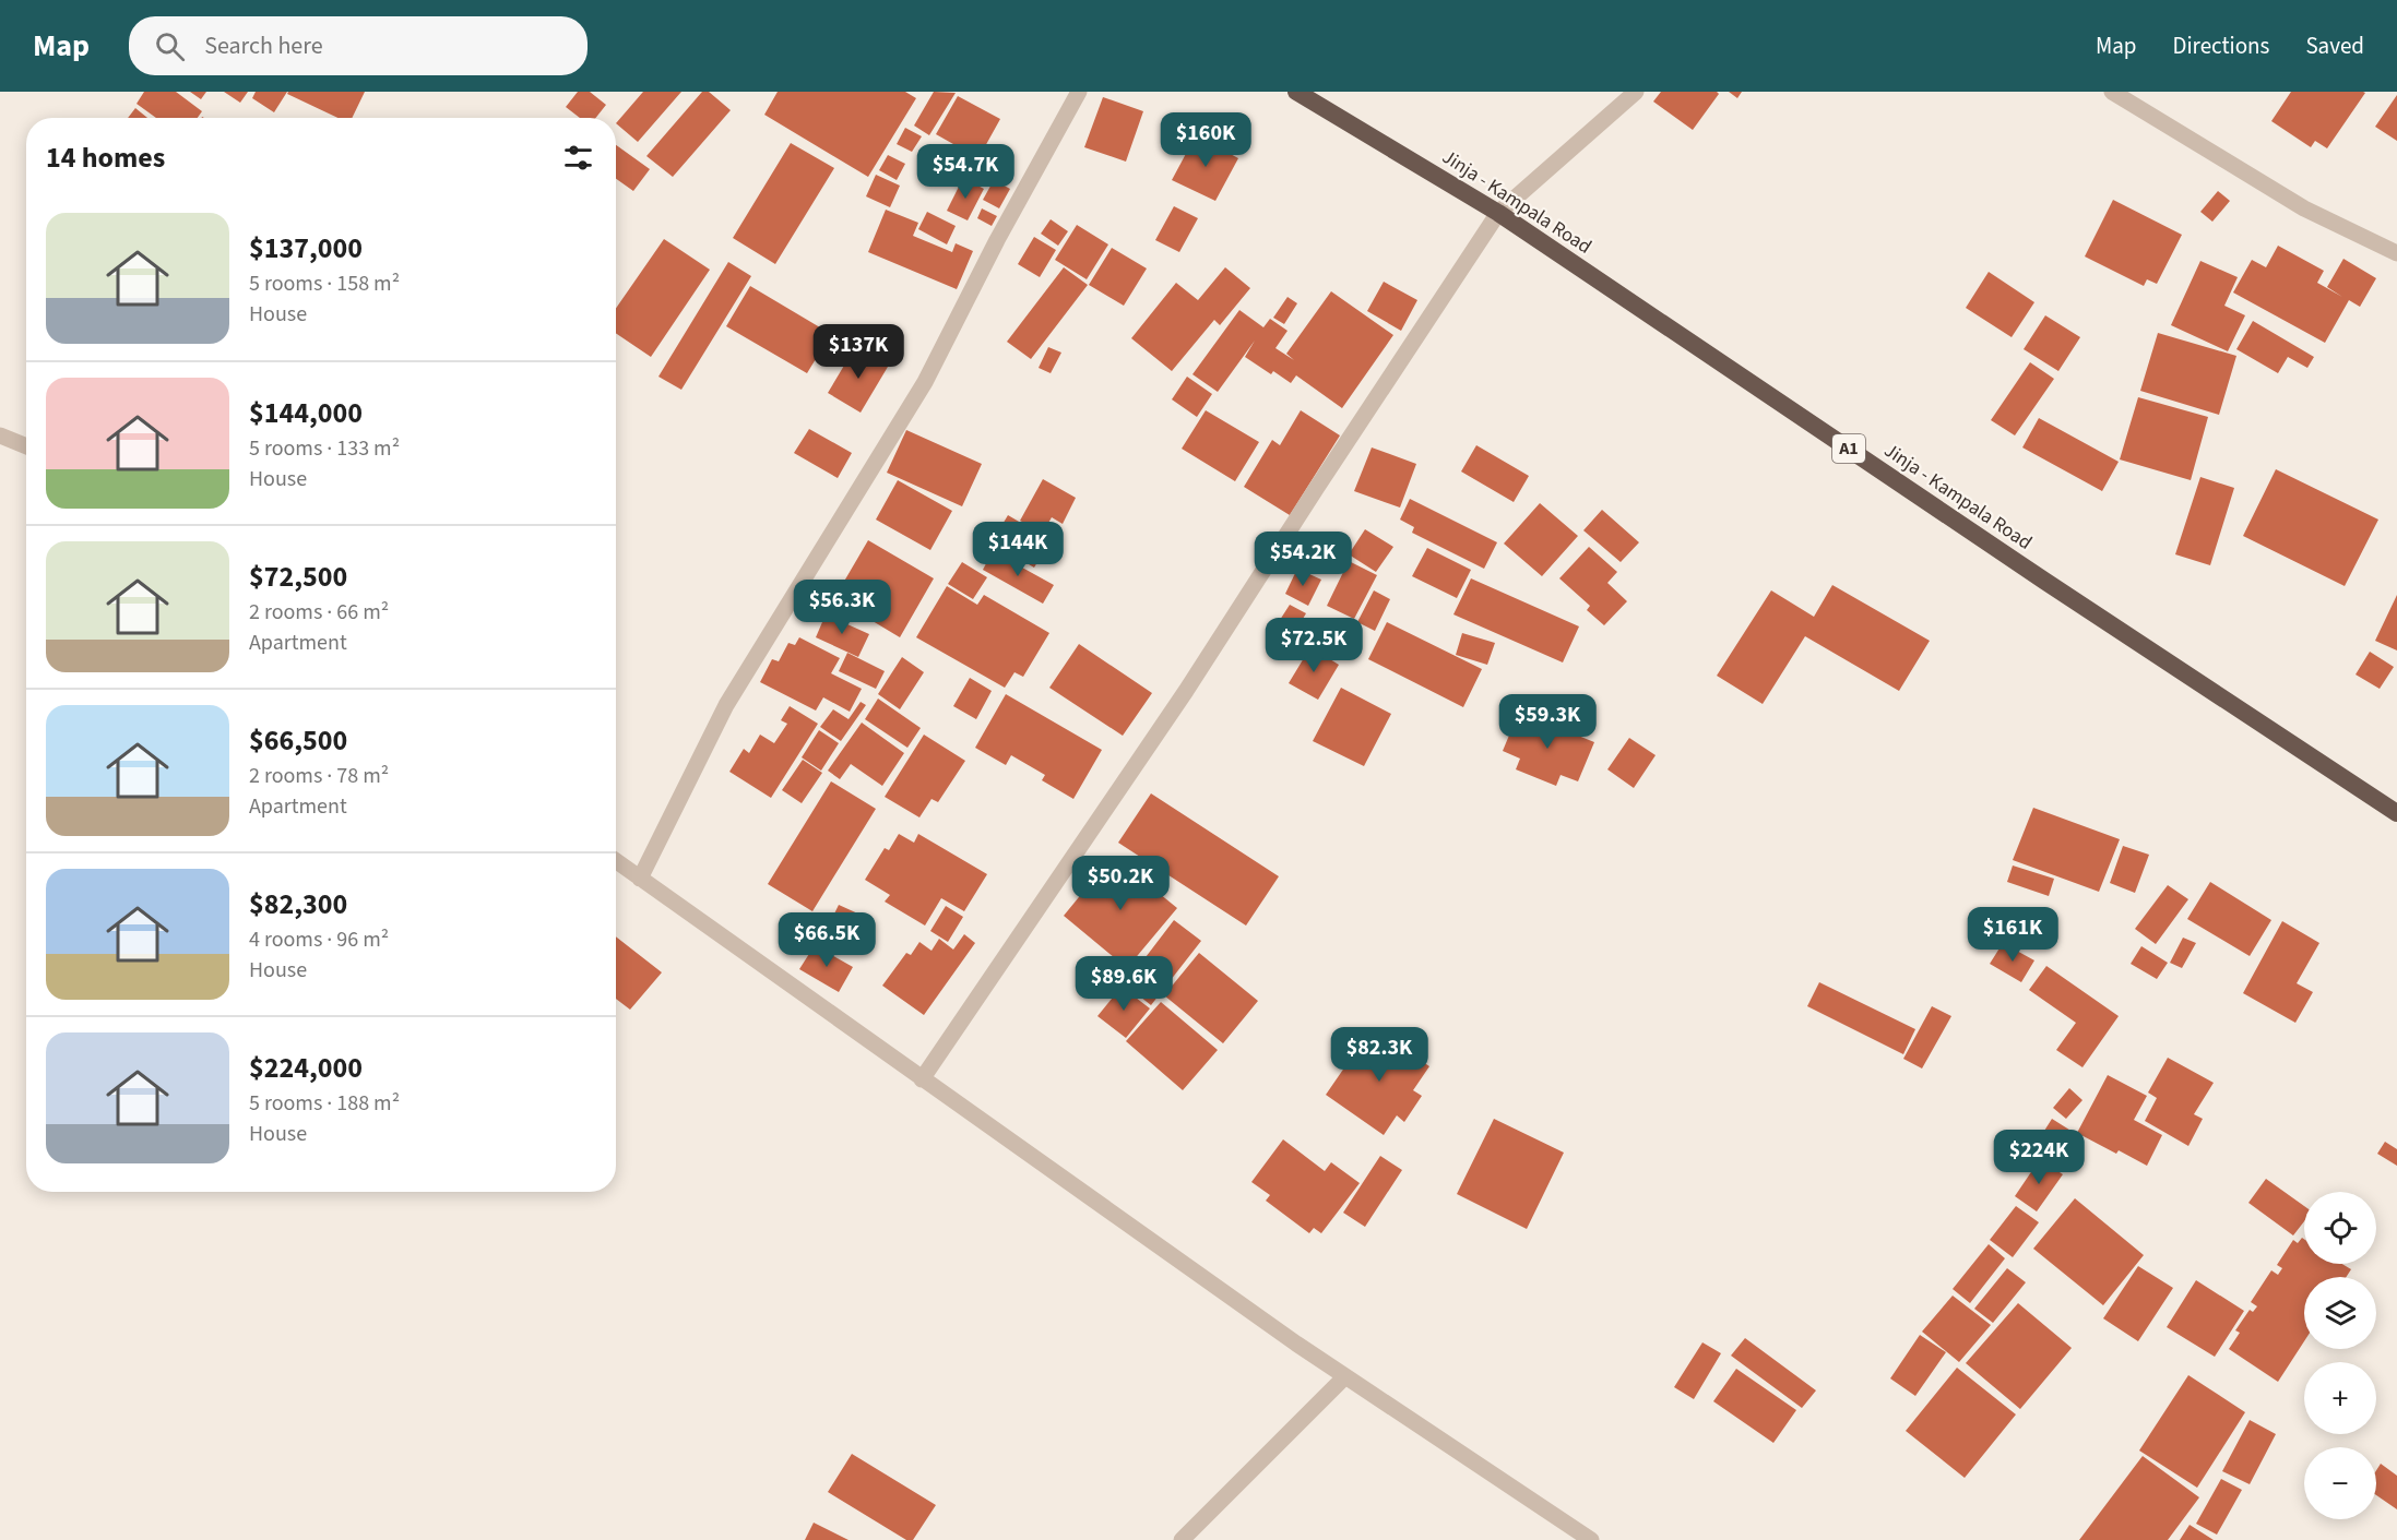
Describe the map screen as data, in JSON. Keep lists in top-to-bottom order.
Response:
{
  "streets": {
    "highway": ["Jinja - Kampala Road", "A1"]
  },
  "page": {
    "header": "Map",
    "search": "Search here",
    "nav": ["Map", "Directions", "Saved"],
    "price": [
      "$160K",
      "$54.7K",
      "$137K",
      "$144K",
      "$54.2K",
      "$56.3K",
      "$72.5K",
      "$59.3K",
      "$50.2K",
      "$161K",
      "$66.5K",
      "$89.6K",
      "$82.3K",
      "$224K"
    ],
    "heading": "14 homes",
    "list": [
      {
        "name": "$137,000",
        "note": "5 rooms · 158 m² · House"
      },
      {
        "name": "$144,000",
        "note": "5 rooms · 133 m² · House"
      },
      {
        "name": "$72,500",
        "note": "2 rooms · 66 m² · Apartment"
      },
      {
        "name": "$66,500",
        "note": "2 rooms · 78 m² · Apartment"
      },
      {
        "name": "$82,300",
        "note": "4 rooms · 96 m² · House"
      },
      {
        "name": "$224,000",
        "note": "5 rooms · 188 m² · House"
      }
    ],
    "map_buttons": ["+", "−"]
  }
}
